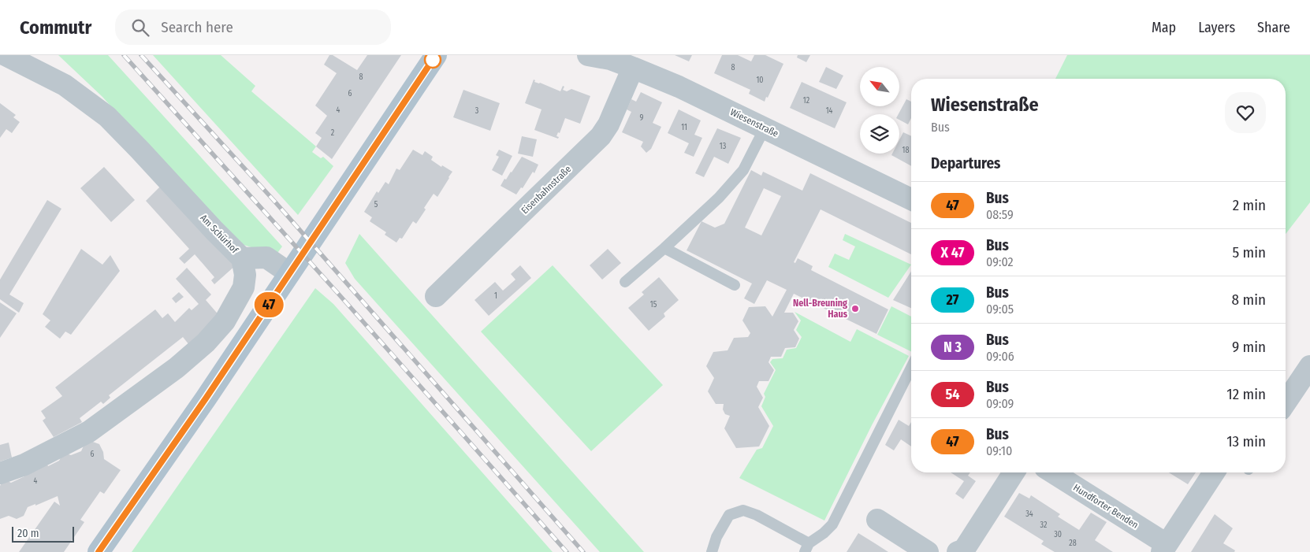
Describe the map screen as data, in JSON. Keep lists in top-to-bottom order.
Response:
{
  "streets": {
    "street": [
      "Wiesenstraße",
      "Eisenbahnstraße",
      "Am Schürhof",
      "Hundforter Benden"
    ]
  },
  "crossings": [
    ["Wiesenstraße", "Eisenbahnstraße"]
  ],
  "places": ["Nell-Breuning Haus"],
  "lines": ["bus line 47"],
  "house_numbers": [
    "8",
    "8",
    "10",
    "6",
    "12",
    "4",
    "3",
    "14",
    "9",
    "11",
    "2",
    "13",
    "18",
    "5",
    "1",
    "15",
    "6",
    "4",
    "34",
    "32",
    "30",
    "28"
  ],
  "scale_bar": "20 m",
  "north": "top left",
  "page": {
    "header": "Commutr",
    "search": "Search here",
    "nav": ["Map", "Layers", "Share"],
    "on_map": "47",
    "heading": [
      ["Wiesenstraße", "Bus"],
      "Departures"
    ],
    "list": [
      {
        "mark": "47",
        "name": "Bus",
        "note": "08:59",
        "value": "2 min"
      },
      {
        "mark": "X 47",
        "name": "Bus",
        "note": "09:02",
        "value": "5 min"
      },
      {
        "mark": "27",
        "name": "Bus",
        "note": "09:05",
        "value": "8 min"
      },
      {
        "mark": "N 3",
        "name": "Bus",
        "note": "09:06",
        "value": "9 min"
      },
      {
        "mark": "54",
        "name": "Bus",
        "note": "09:09",
        "value": "12 min"
      },
      {
        "mark": "47",
        "name": "Bus",
        "note": "09:10",
        "value": "13 min"
      }
    ],
    "scale": "20 m"
  }
}
